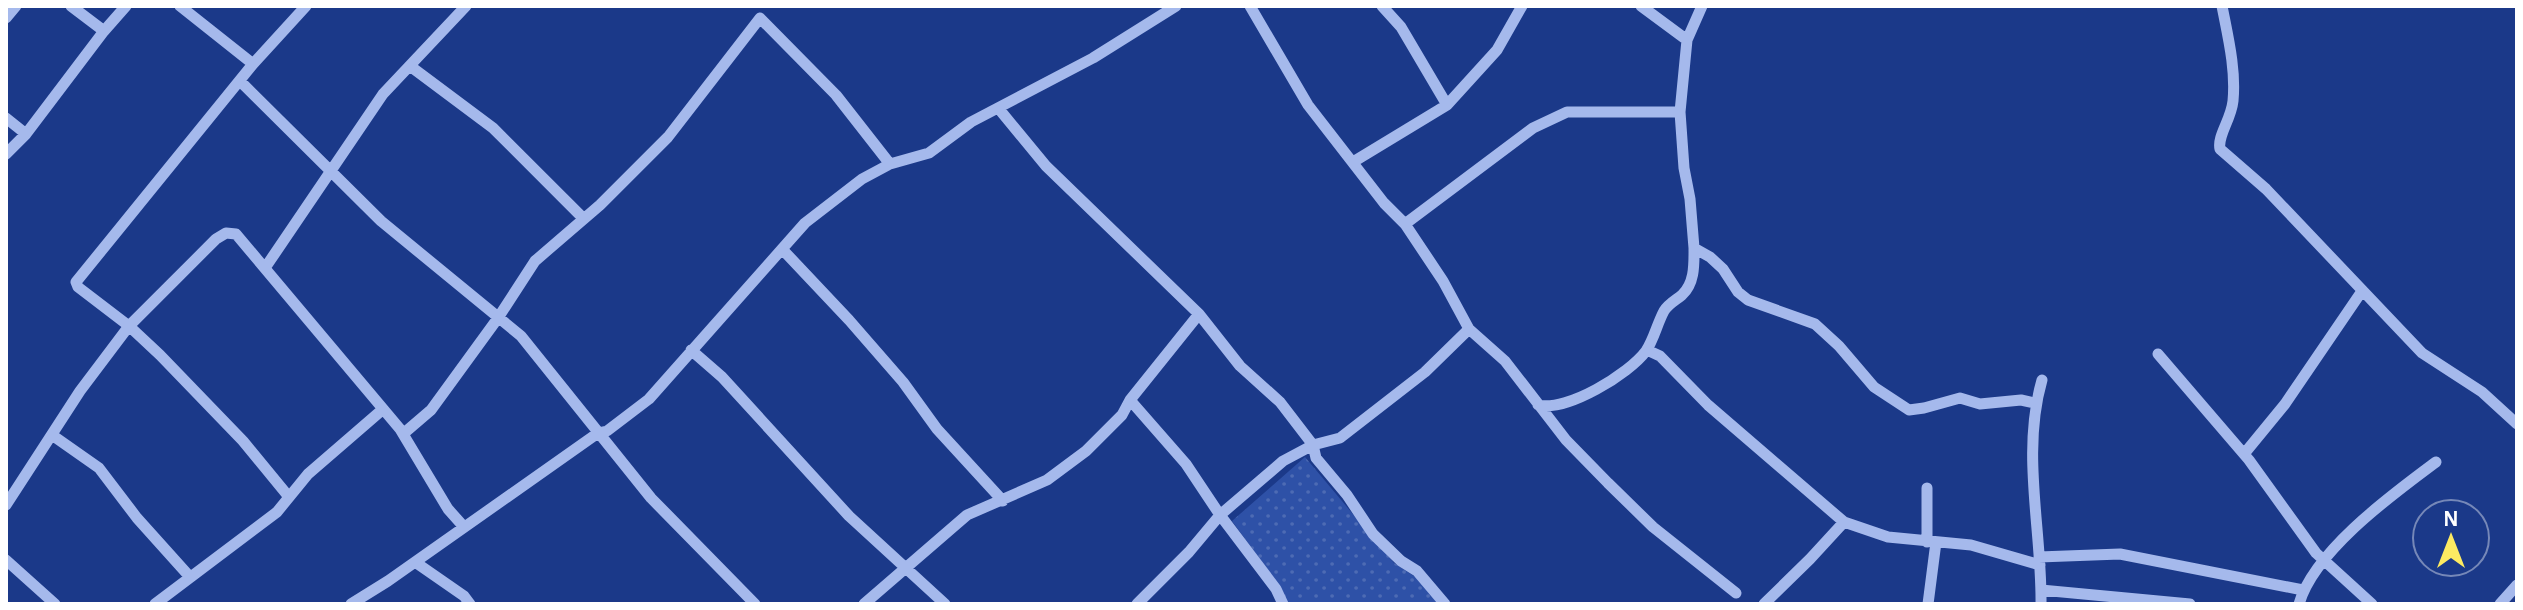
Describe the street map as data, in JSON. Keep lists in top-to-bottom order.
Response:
{
  "north": "top"
}
